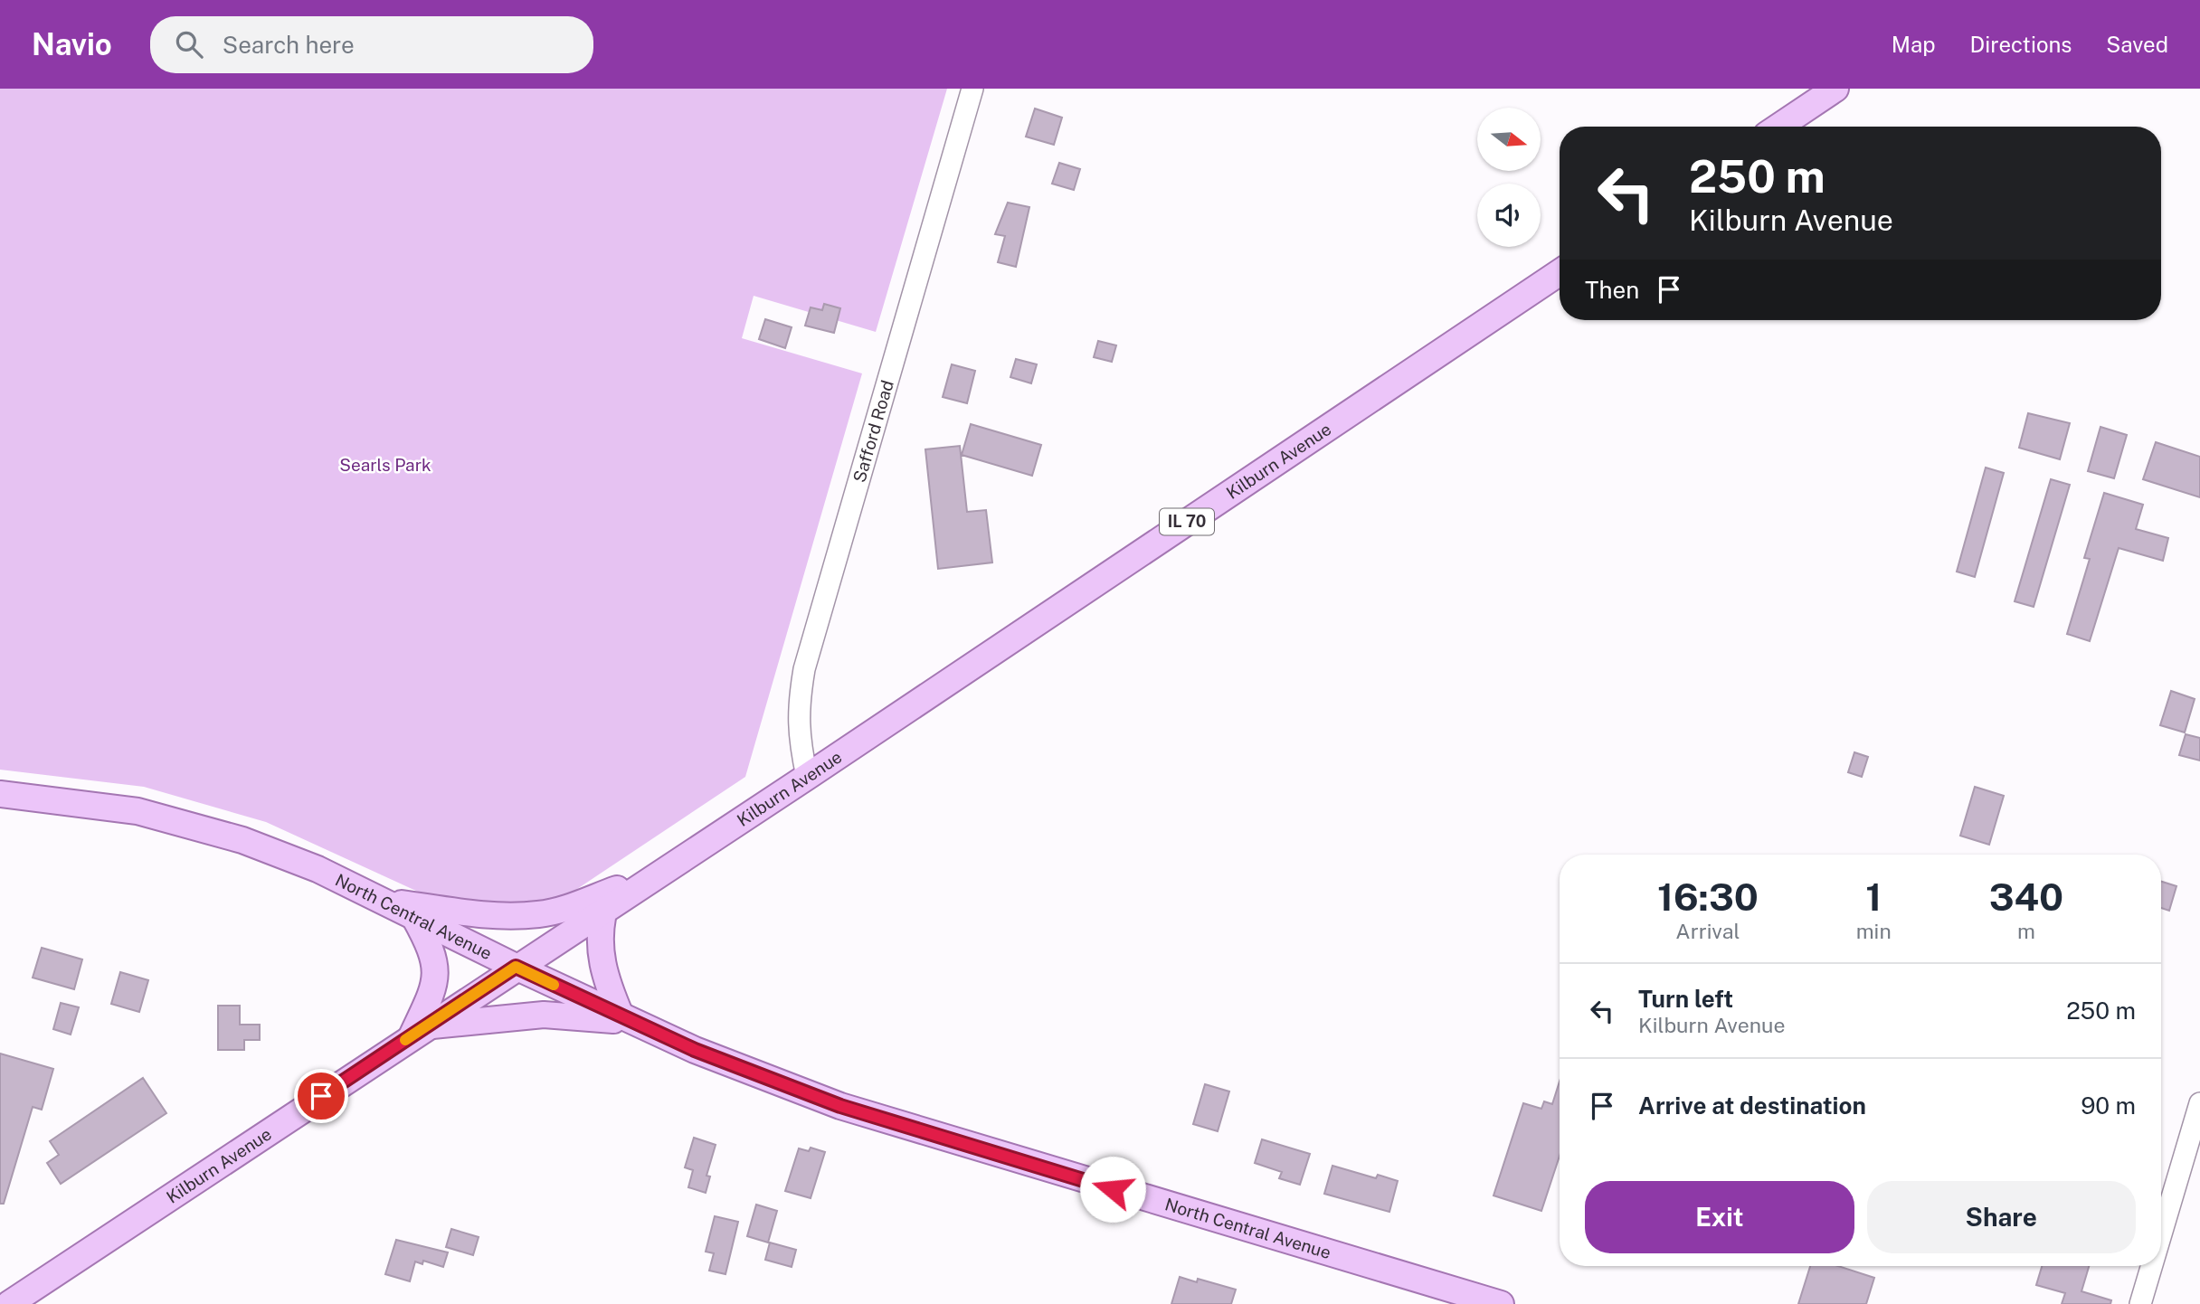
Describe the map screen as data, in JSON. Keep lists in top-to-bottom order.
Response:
{
  "streets": {
    "main road": ["Kilburn Avenue", "IL 70", "North Central Avenue"],
    "street": ["Safford Road"]
  },
  "crossings": [
    ["Safford Road", "Kilburn Avenue"],
    ["Kilburn Avenue", "North Central Avenue"]
  ],
  "parks": ["Searls Park"],
  "north": "right",
  "page": {
    "header": "Navio",
    "search": "Search here",
    "nav": ["Map", "Directions", "Saved"],
    "turn": ["250 m", "Kilburn Avenue"],
    "then": "Then",
    "eta": [
      "16:30",
      "Arrival",
      "1",
      "min",
      "340",
      "m"
    ],
    "list": [
      {
        "name": "Turn left",
        "note": "Kilburn Avenue",
        "value": "250 m"
      },
      {
        "name": "Arrive at destination",
        "value": "90 m"
      }
    ],
    "buttons": ["Exit", "Share"]
  }
}
